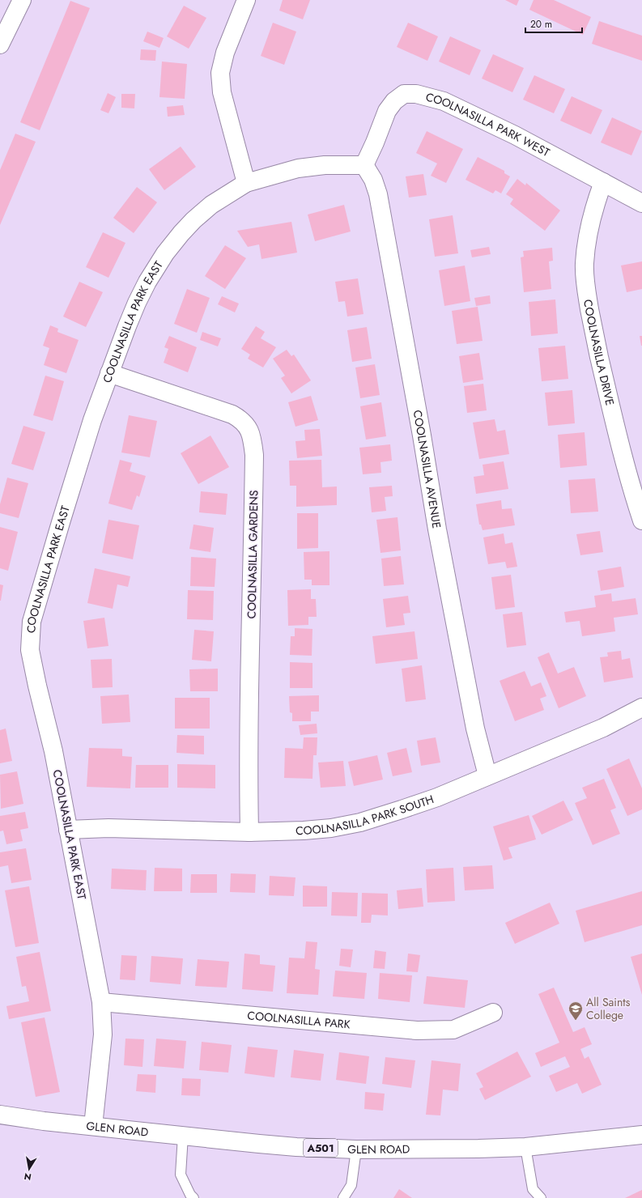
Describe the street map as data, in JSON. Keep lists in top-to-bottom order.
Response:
{
  "streets": {
    "street": [
      "COOLNASILLA PARK WEST",
      "COOLNASILLA PARK EAST",
      "COOLNASILLA DRIVE",
      "COOLNASILLA AVENUE",
      "COOLNASILLA GARDENS",
      "COOLNASILLA PARK SOUTH",
      "COOLNASILLA PARK",
      "GLEN ROAD",
      "A501"
    ]
  },
  "crossings": [
    ["COOLNASILLA PARK WEST", "COOLNASILLA PARK EAST"],
    ["COOLNASILLA PARK WEST", "COOLNASILLA DRIVE"],
    ["COOLNASILLA PARK WEST", "COOLNASILLA AVENUE"],
    ["COOLNASILLA PARK EAST", "COOLNASILLA AVENUE"],
    ["COOLNASILLA PARK EAST", "COOLNASILLA GARDENS"],
    ["COOLNASILLA PARK EAST", "COOLNASILLA PARK SOUTH"],
    ["COOLNASILLA PARK EAST", "COOLNASILLA PARK"],
    ["COOLNASILLA PARK EAST", "GLEN ROAD"],
    ["COOLNASILLA AVENUE", "COOLNASILLA PARK SOUTH"],
    ["COOLNASILLA GARDENS", "COOLNASILLA PARK SOUTH"]
  ],
  "places": {
    "school or university": ["All Saints College"]
  },
  "scale_bar": "20 m",
  "north": "bottom"
}
